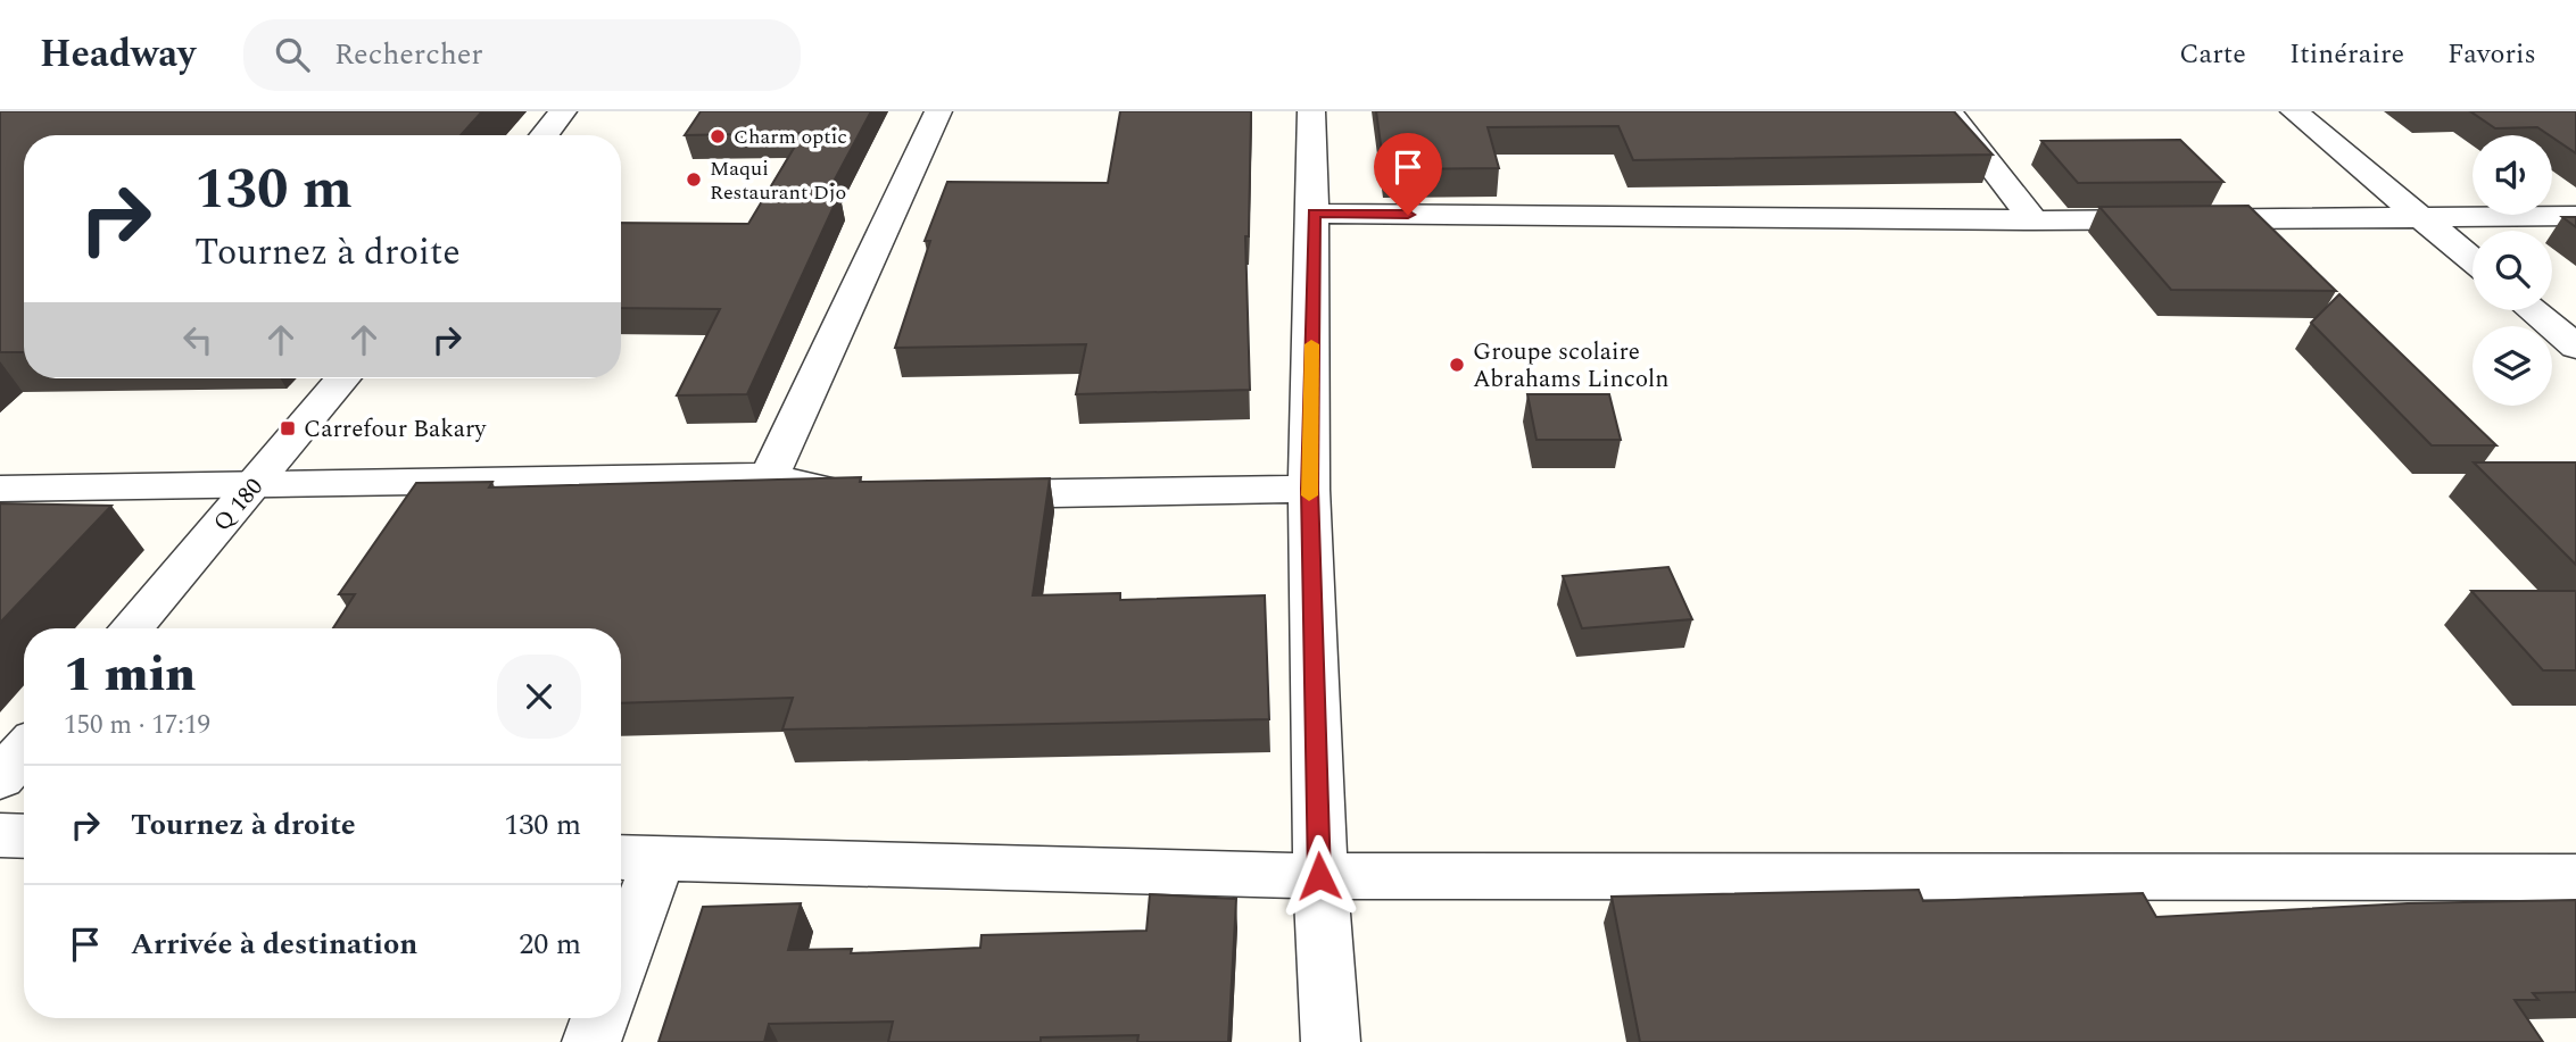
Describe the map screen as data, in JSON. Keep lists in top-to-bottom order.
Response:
{
  "streets": {
    "street": ["Q 180"]
  },
  "places": {
    "other": ["Charm optic", "Maqui Restaurant Djo", "Groupe scolaire Abrahams Lincoln"],
    "transit": ["Carrefour Bakary"]
  },
  "page": {
    "header": "Headway",
    "search": "Rechercher",
    "nav": ["Carte", "Itinéraire", "Favoris"],
    "turn": ["130 m", "Tournez à droite"],
    "heading": ["1 min", "150 m · 17:19"],
    "list": [
      {
        "name": "Tournez à droite",
        "value": "130 m"
      },
      {
        "name": "Arrivée à destination",
        "value": "20 m"
      }
    ]
  }
}
